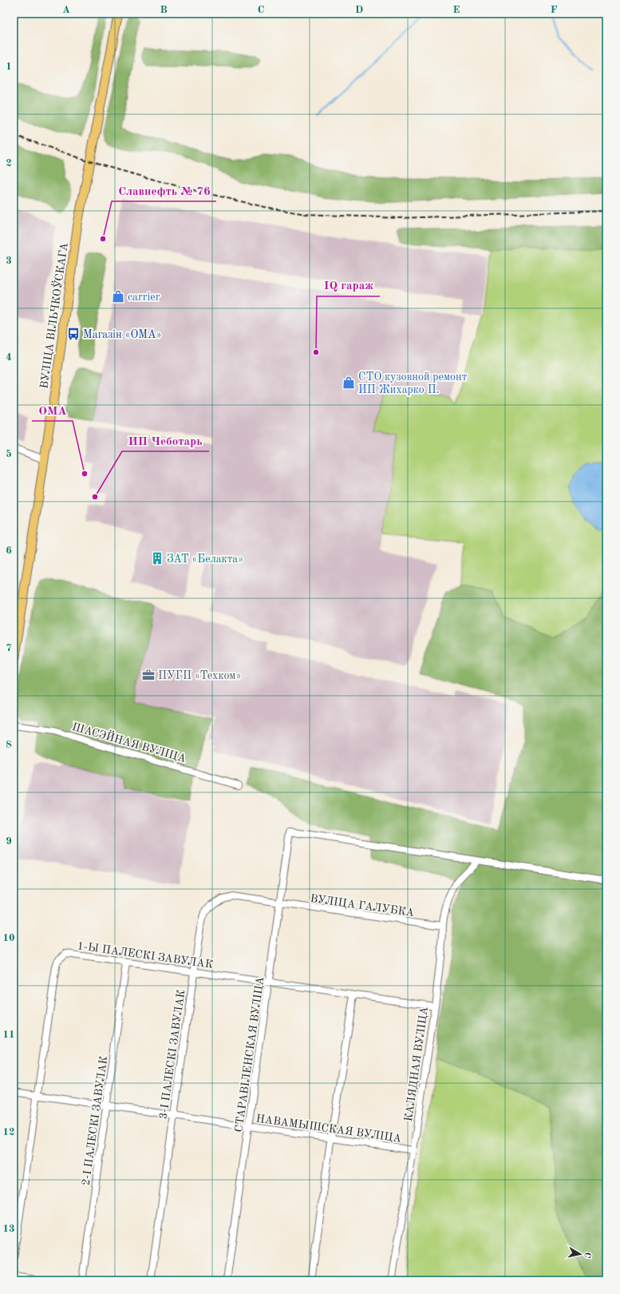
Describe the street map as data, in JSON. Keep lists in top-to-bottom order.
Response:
{
  "streets": {
    "main road": ["ВУЛІЦА ВІЛЬЧКОЎСКАГА"],
    "street": [
      "ШАСЭЙНАЯ ВУЛІЦА",
      "ВУЛІЦА ГАЛУБКА",
      "1-Ы ПАЛЕСКІ ЗАВУЛАК",
      "3-І ПАЛЕСКІ ЗАВУЛАК",
      "СТАРАВІЛЕНСКАЯ ВУЛІЦА",
      "КАЛЯДНАЯ ВУЛІЦА",
      "2-І ПАЛЕСКІ ЗАВУЛАК",
      "НАВАМЫШСКАЯ ВУЛІЦА"
    ]
  },
  "crossings": [
    ["ВУЛІЦА ГАЛУБКА", "3-І ПАЛЕСКІ ЗАВУЛАК"],
    ["ВУЛІЦА ГАЛУБКА", "СТАРАВІЛЕНСКАЯ ВУЛІЦА"],
    ["ВУЛІЦА ГАЛУБКА", "КАЛЯДНАЯ ВУЛІЦА"],
    ["1-Ы ПАЛЕСКІ ЗАВУЛАК", "3-І ПАЛЕСКІ ЗАВУЛАК"],
    ["1-Ы ПАЛЕСКІ ЗАВУЛАК", "СТАРАВІЛЕНСКАЯ ВУЛІЦА"],
    ["1-Ы ПАЛЕСКІ ЗАВУЛАК", "КАЛЯДНАЯ ВУЛІЦА"],
    ["1-Ы ПАЛЕСКІ ЗАВУЛАК", "2-І ПАЛЕСКІ ЗАВУЛАК"],
    ["1-Ы ПАЛЕСКІ ЗАВУЛАК", "НАВАМЫШСКАЯ ВУЛІЦА"],
    ["3-І ПАЛЕСКІ ЗАВУЛАК", "СТАРАВІЛЕНСКАЯ ВУЛІЦА"],
    ["3-І ПАЛЕСКІ ЗАВУЛАК", "НАВАМЫШСКАЯ ВУЛІЦА"],
    ["СТАРАВІЛЕНСКАЯ ВУЛІЦА", "КАЛЯДНАЯ ВУЛІЦА"],
    ["СТАРАВІЛЕНСКАЯ ВУЛІЦА", "НАВАМЫШСКАЯ ВУЛІЦА"],
    ["КАЛЯДНАЯ ВУЛІЦА", "НАВАМЫШСКАЯ ВУЛІЦА"],
    ["2-І ПАЛЕСКІ ЗАВУЛАК", "НАВАМЫШСКАЯ ВУЛІЦА"]
  ],
  "places": {
    "other": [
      "Славнефть № 76",
      "IQ гараж",
      "ОМА",
      "ИП Чеботарь"
    ],
    "shop": ["carrier", "СТО кузовной ремонт ИП Жихарко П."],
    "bus stop": ["Магазін «ОМА»"],
    "building": ["ЗАТ «Белакта»"],
    "office": ["ПУГП «Техком»"]
  },
  "north": "right",
  "grid": {
    "columns": [
      "A",
      "B",
      "C",
      "D",
      "E",
      "F"
    ],
    "rows": [
      "1",
      "2",
      "3",
      "4",
      "5",
      "6",
      "7",
      "8",
      "9",
      "10",
      "11",
      "12",
      "13"
    ]
  }
}
